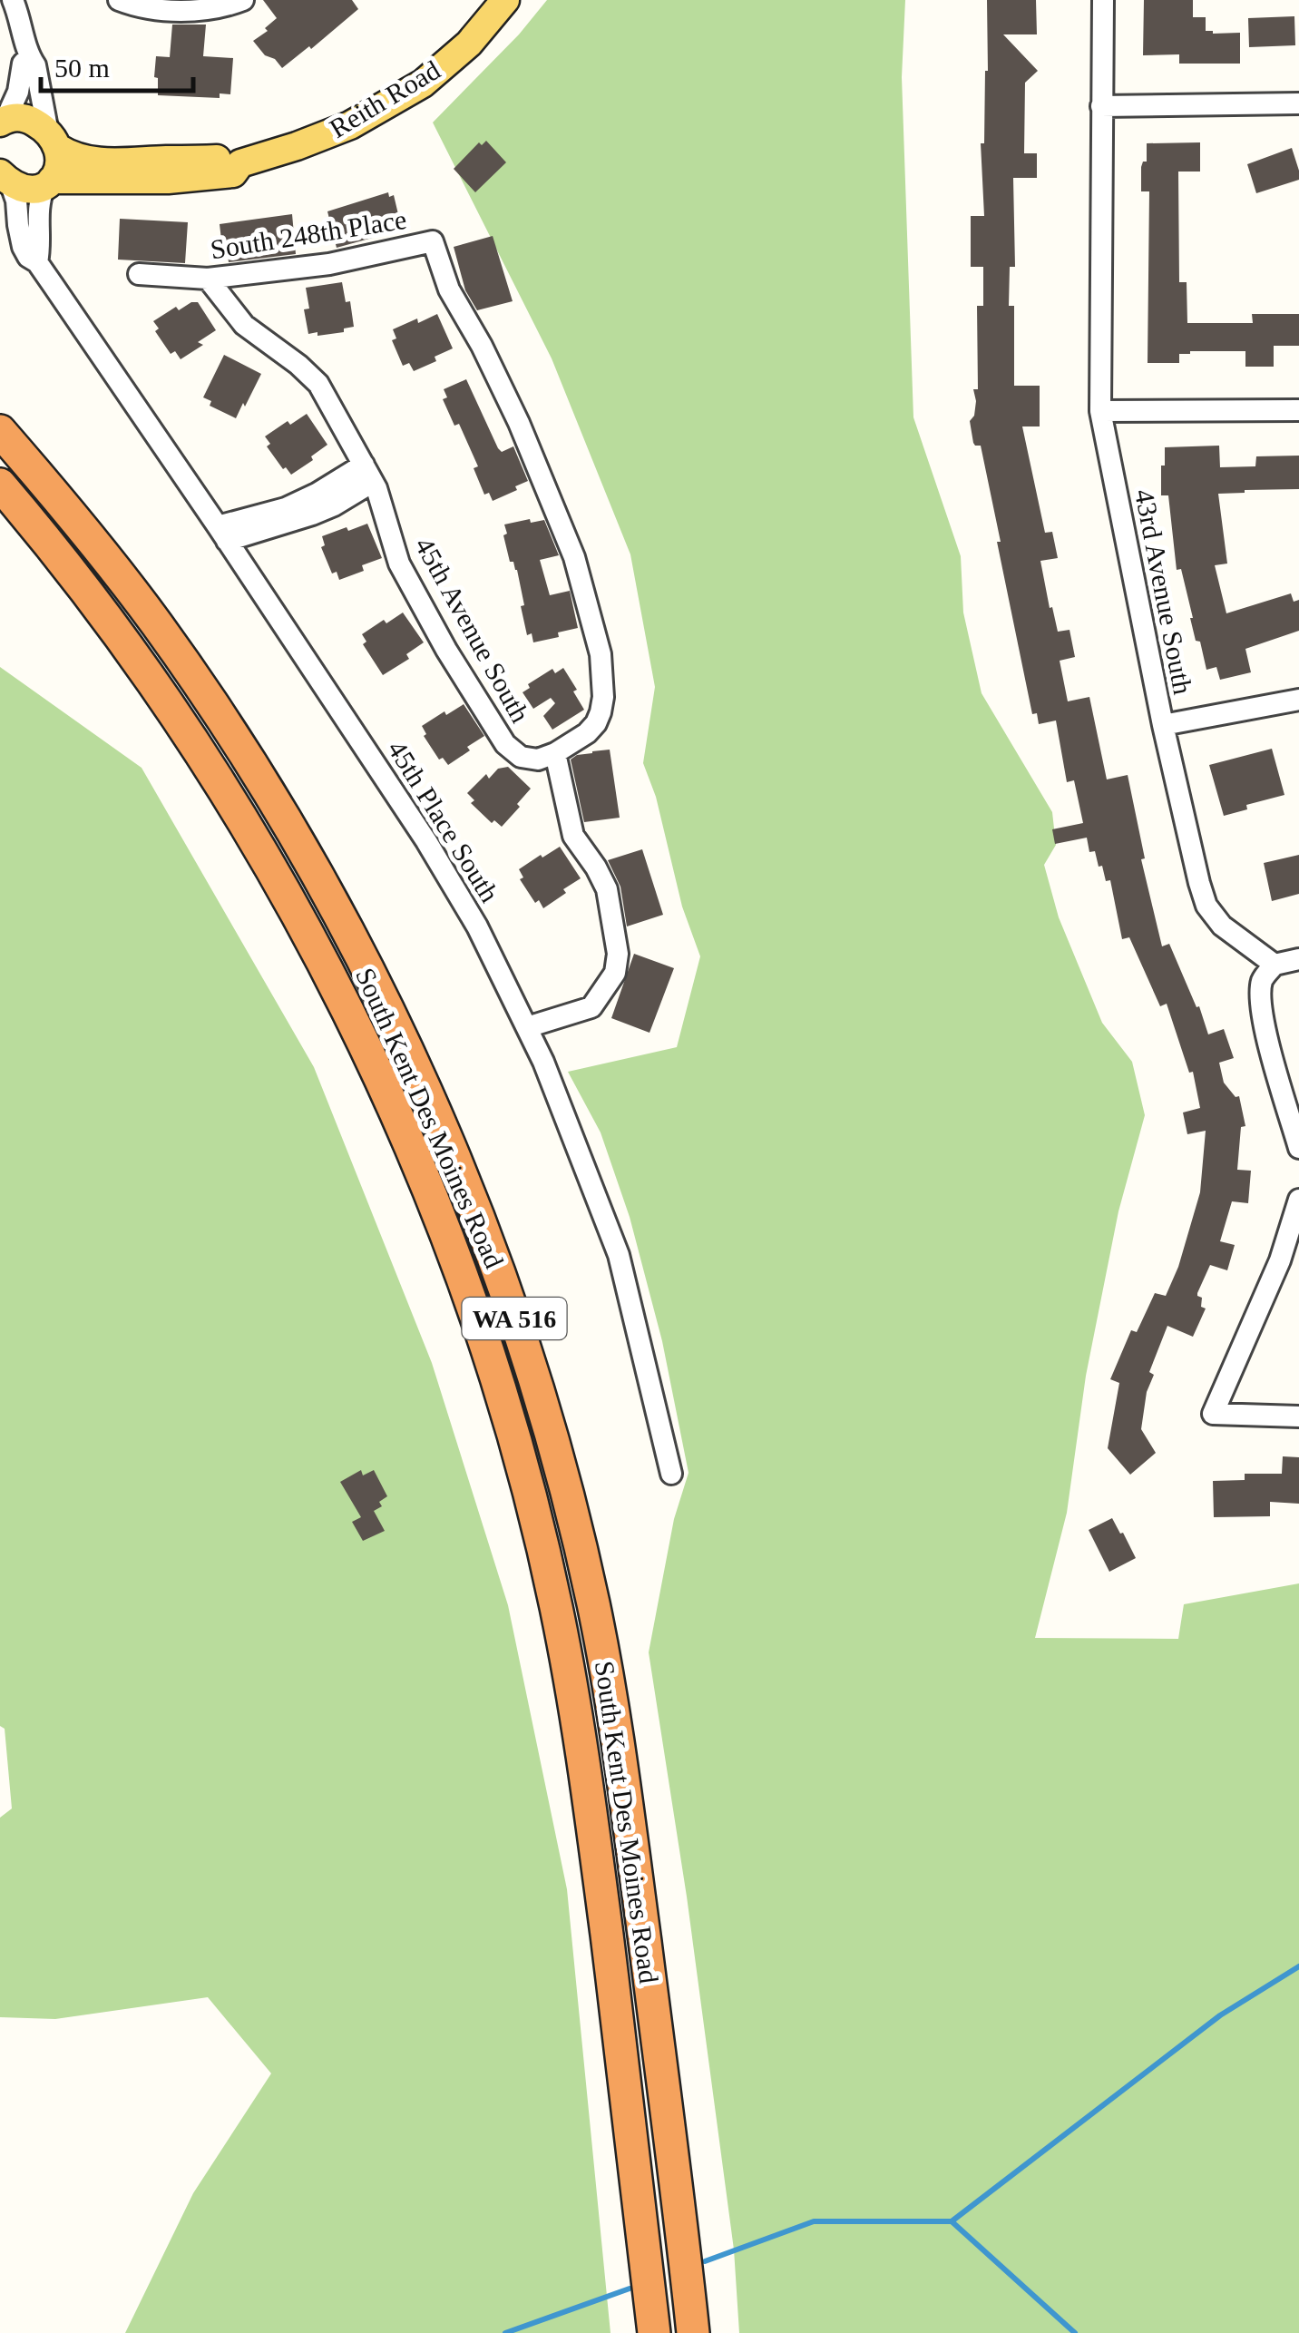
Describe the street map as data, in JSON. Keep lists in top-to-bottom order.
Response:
{
  "streets": {
    "highway": ["South Kent Des Moines Road", "WA 516"],
    "main road": ["Reith Road"],
    "street": [
      "South 248th Place",
      "43rd Avenue South",
      "45th Avenue South",
      "45th Place South"
    ]
  },
  "crossings": [
    ["Reith Road", "45th Place South"],
    ["South 248th Place", "45th Avenue South"]
  ],
  "scale_bar": "50 m"
}
